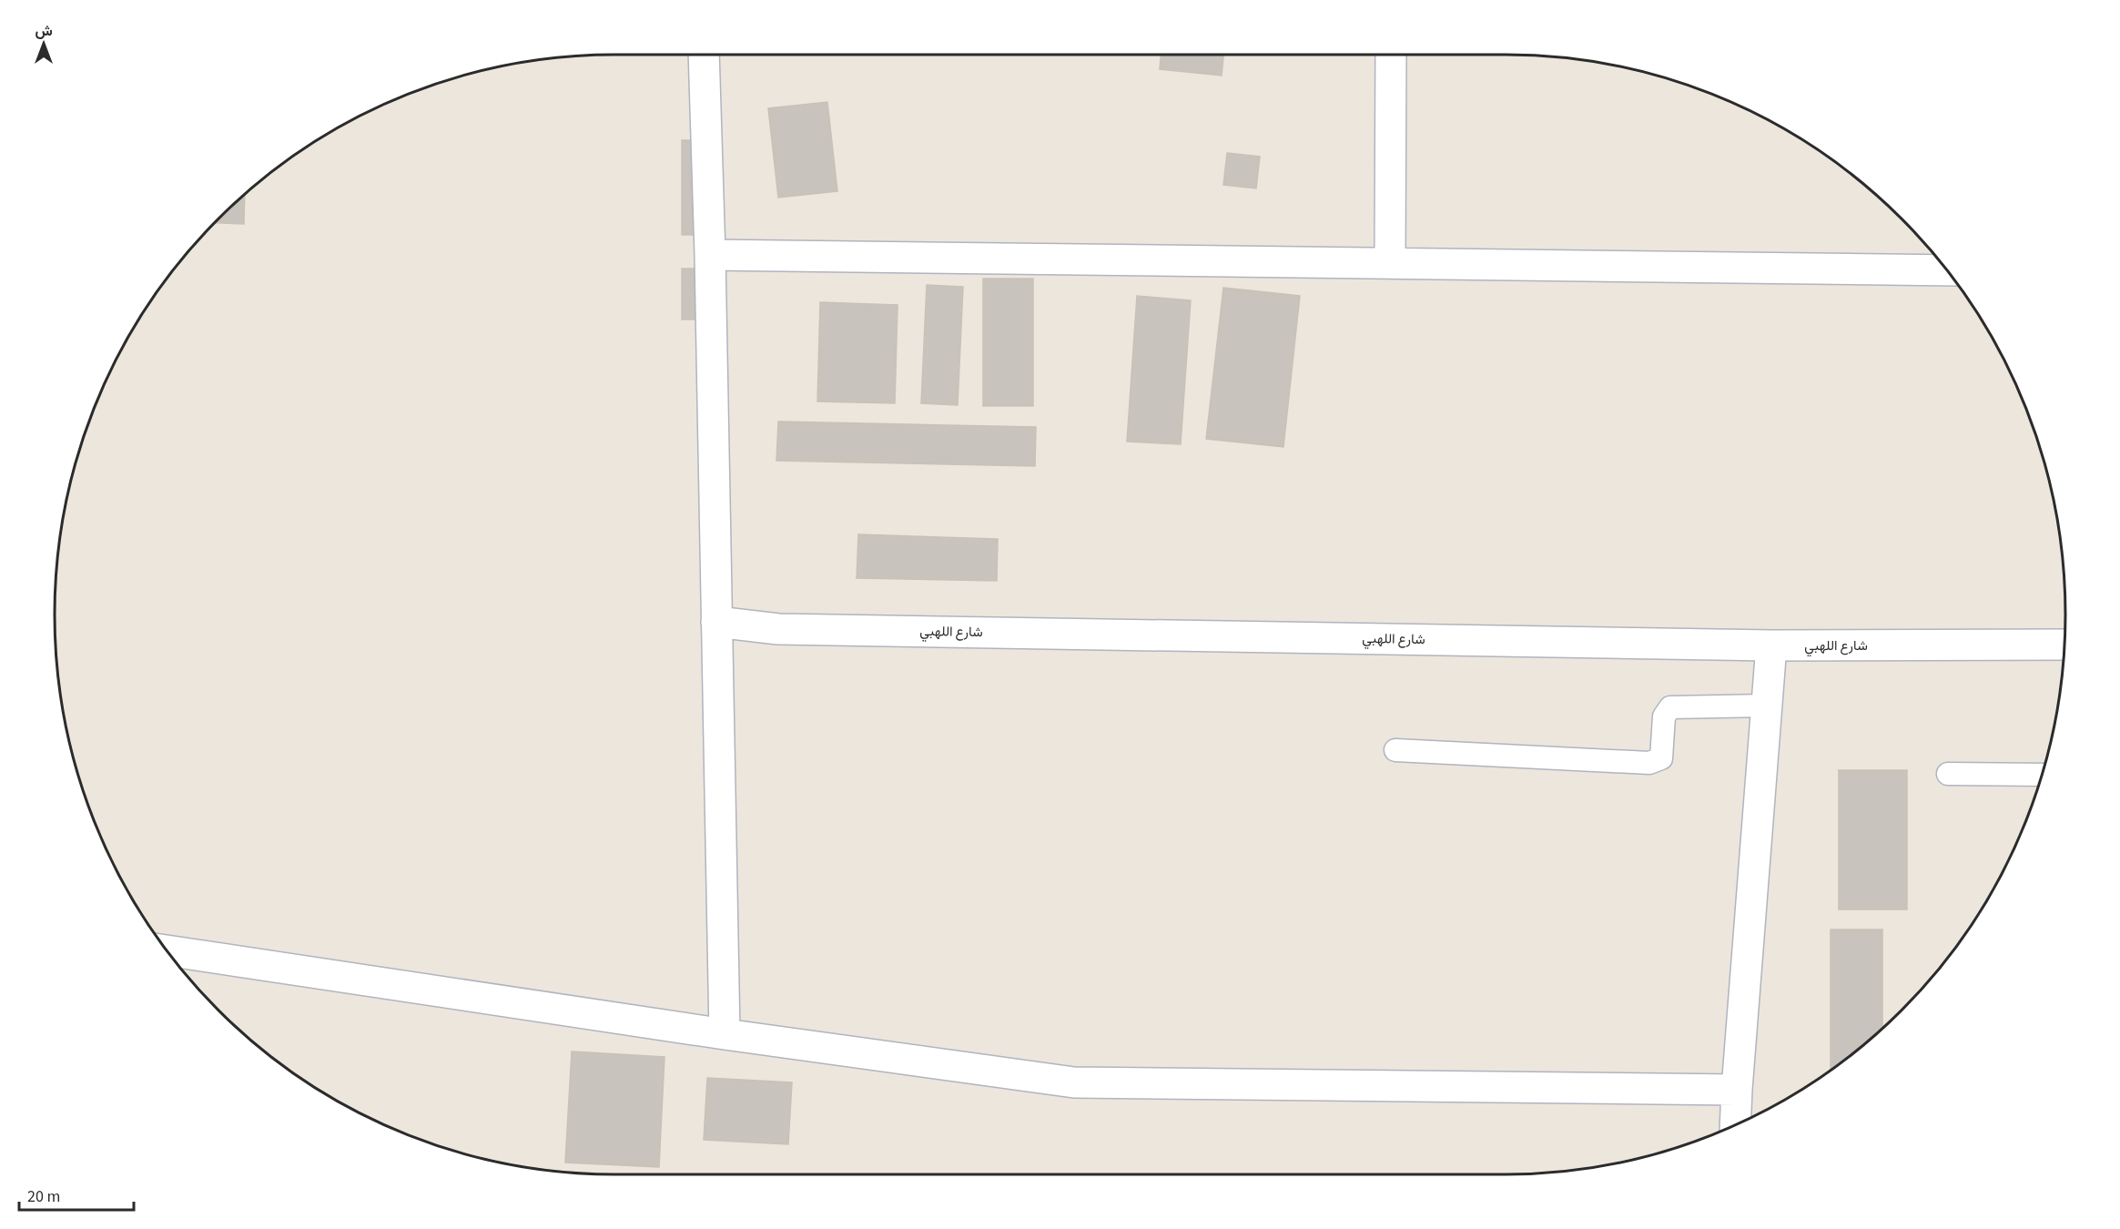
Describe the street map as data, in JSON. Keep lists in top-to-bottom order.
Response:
{
  "streets": {
    "street": ["شارع اللهبي"]
  },
  "scale_bar": "20 m",
  "north": "top"
}
